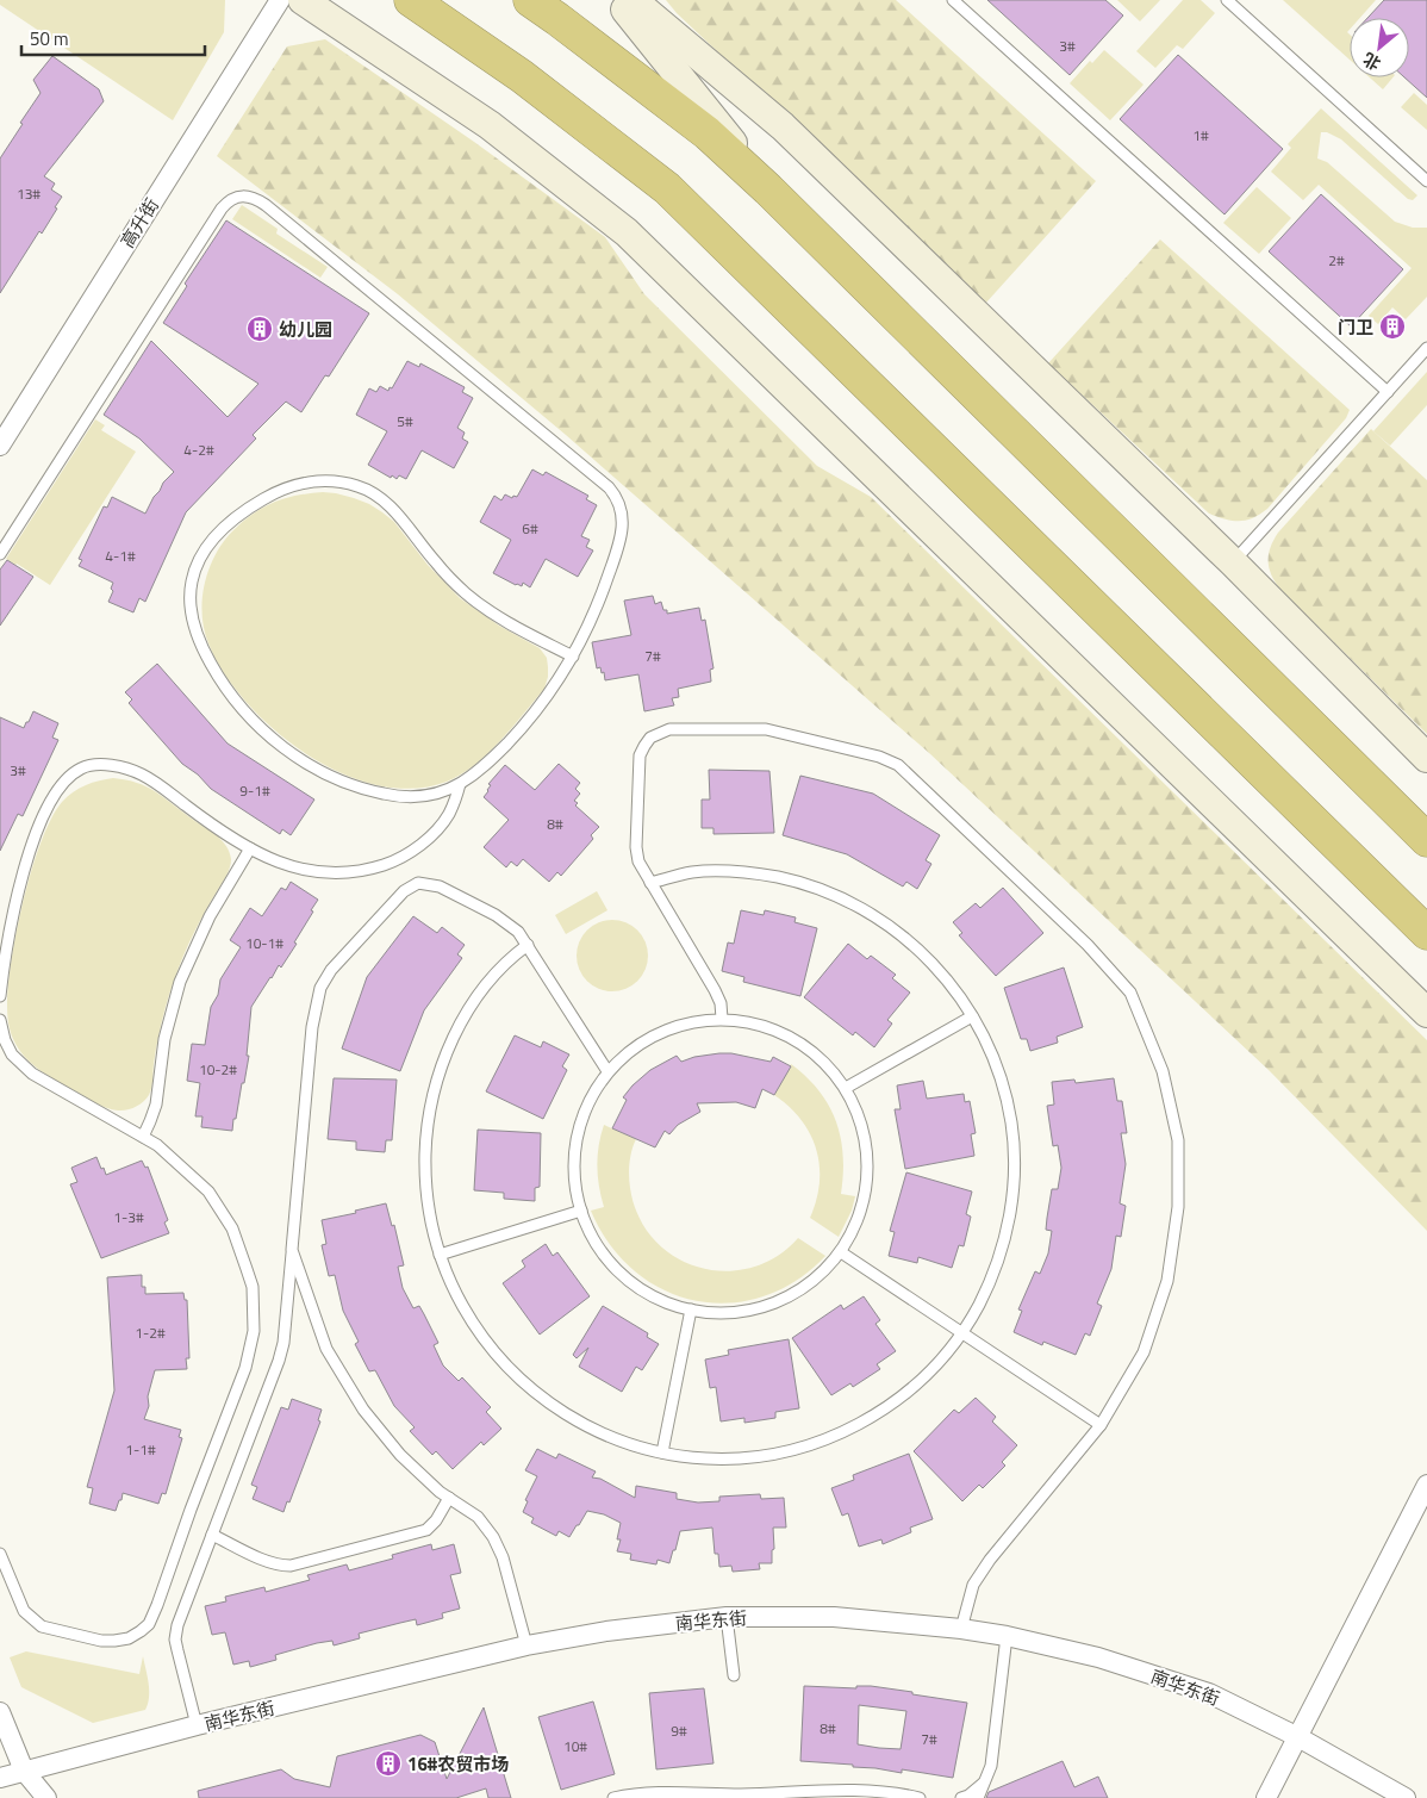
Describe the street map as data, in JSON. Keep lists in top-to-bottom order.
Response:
{
  "streets": {
    "street": ["高升街", "南华东街"]
  },
  "places": {
    "building": ["门卫", "幼儿园", "16#农贸市场"]
  },
  "house_numbers": [
    "3#",
    "1#",
    "13#",
    "2#",
    "5#",
    "4-2#",
    "6#",
    "4-1#",
    "7#",
    "3#",
    "9-1#",
    "8#",
    "10-1#",
    "10-2#",
    "1-3#",
    "1-2#",
    "1-1#",
    "8#",
    "9#",
    "7#",
    "10#"
  ],
  "scale_bar": "50 m",
  "north": "bottom left"
}
